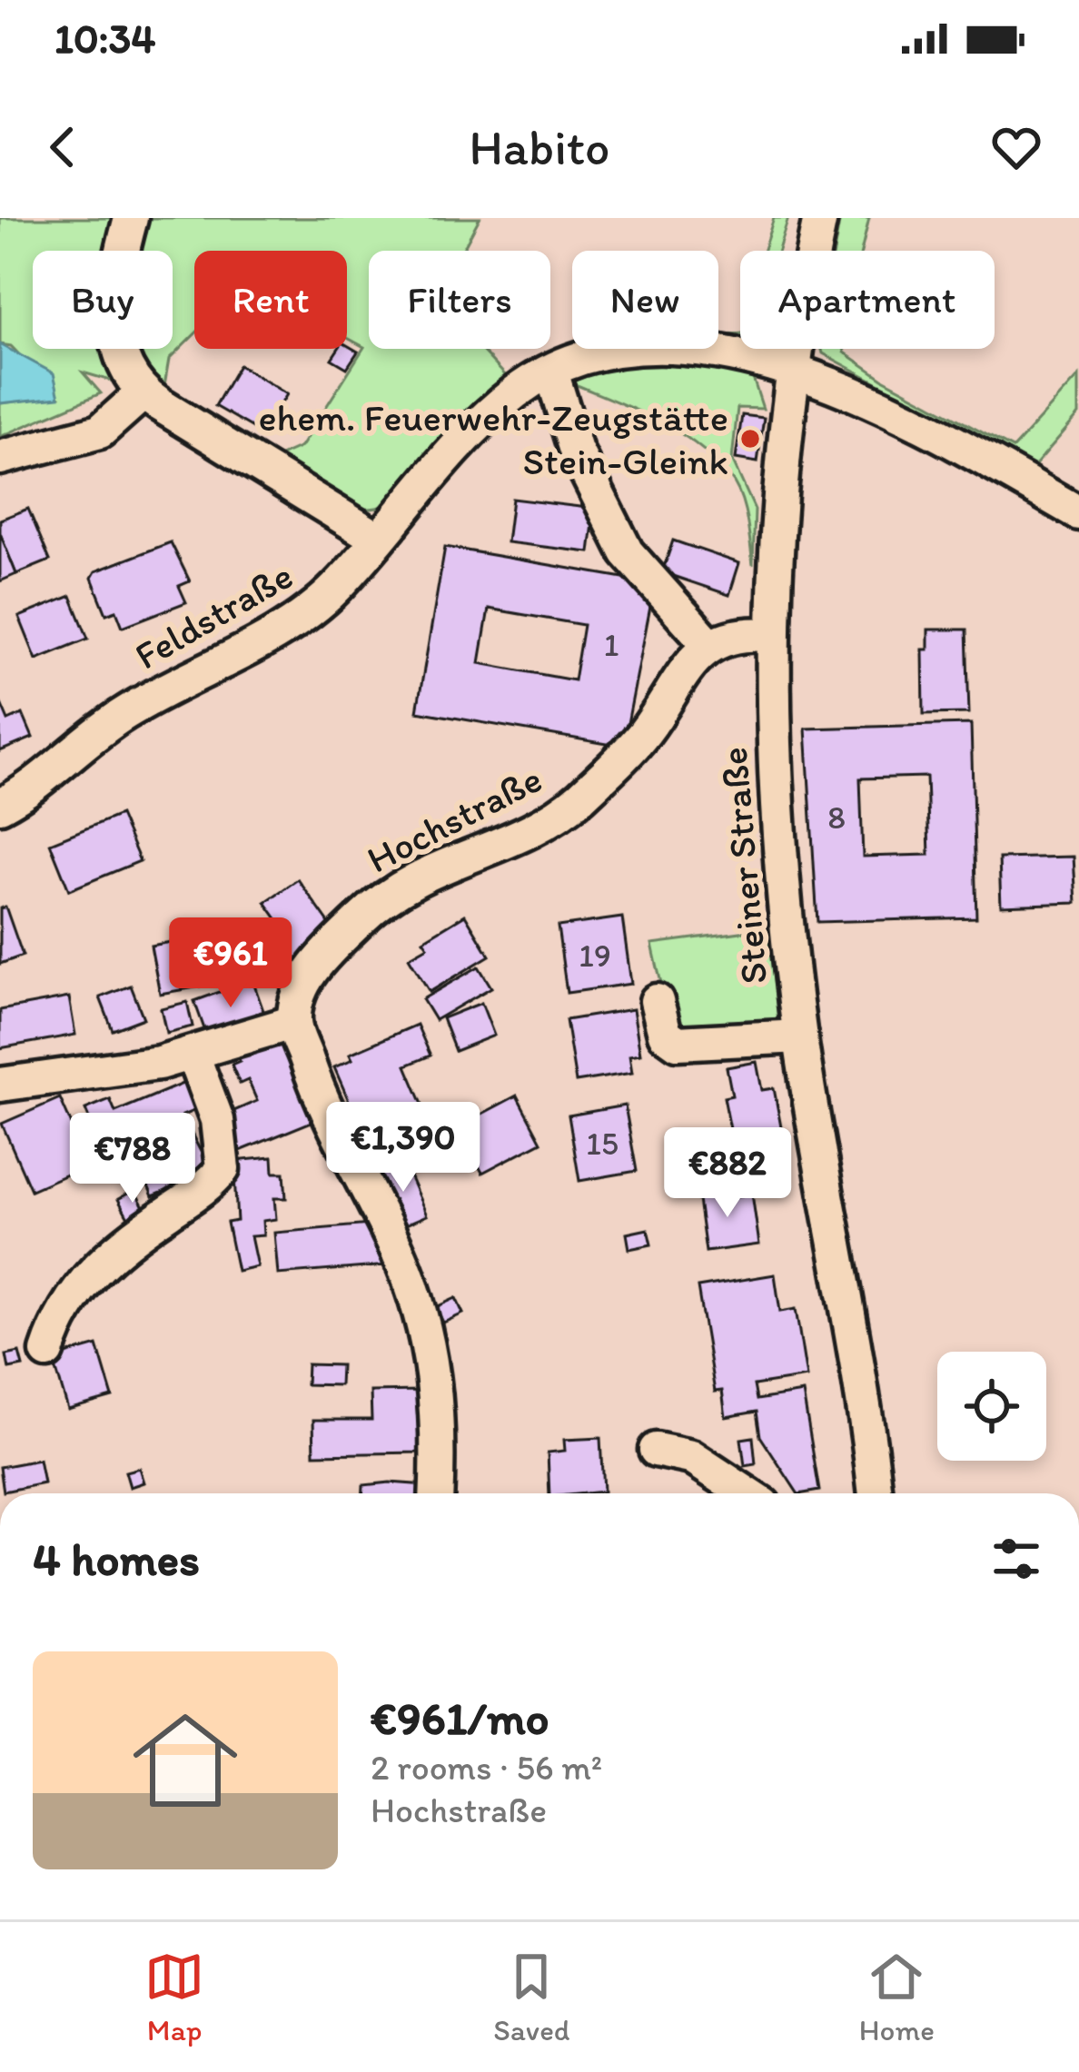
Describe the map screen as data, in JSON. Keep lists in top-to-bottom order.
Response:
{
  "streets": {
    "street": ["Feldstraße", "Hochstraße", "Steiner Straße"]
  },
  "crossings": [
    ["Feldstraße", "Steiner Straße"]
  ],
  "places": ["ehem. Feuerwehr-Zeugstätte Stein-Gleink"],
  "house_numbers": [
    "1",
    "8",
    "19",
    "15"
  ],
  "page": {
    "status": "10:34",
    "header": "Habito",
    "chip": [
      "Buy",
      "Rent",
      "Filters",
      "New",
      "Apartment"
    ],
    "price": [
      "€961",
      "€1,390",
      "€788",
      "€882"
    ],
    "heading": "4 homes",
    "list": [
      {
        "name": "€961/mo",
        "note": "2 rooms · 56 m² · Hochstraße"
      }
    ],
    "tabs": ["Map", "Saved", "Home"]
  }
}
